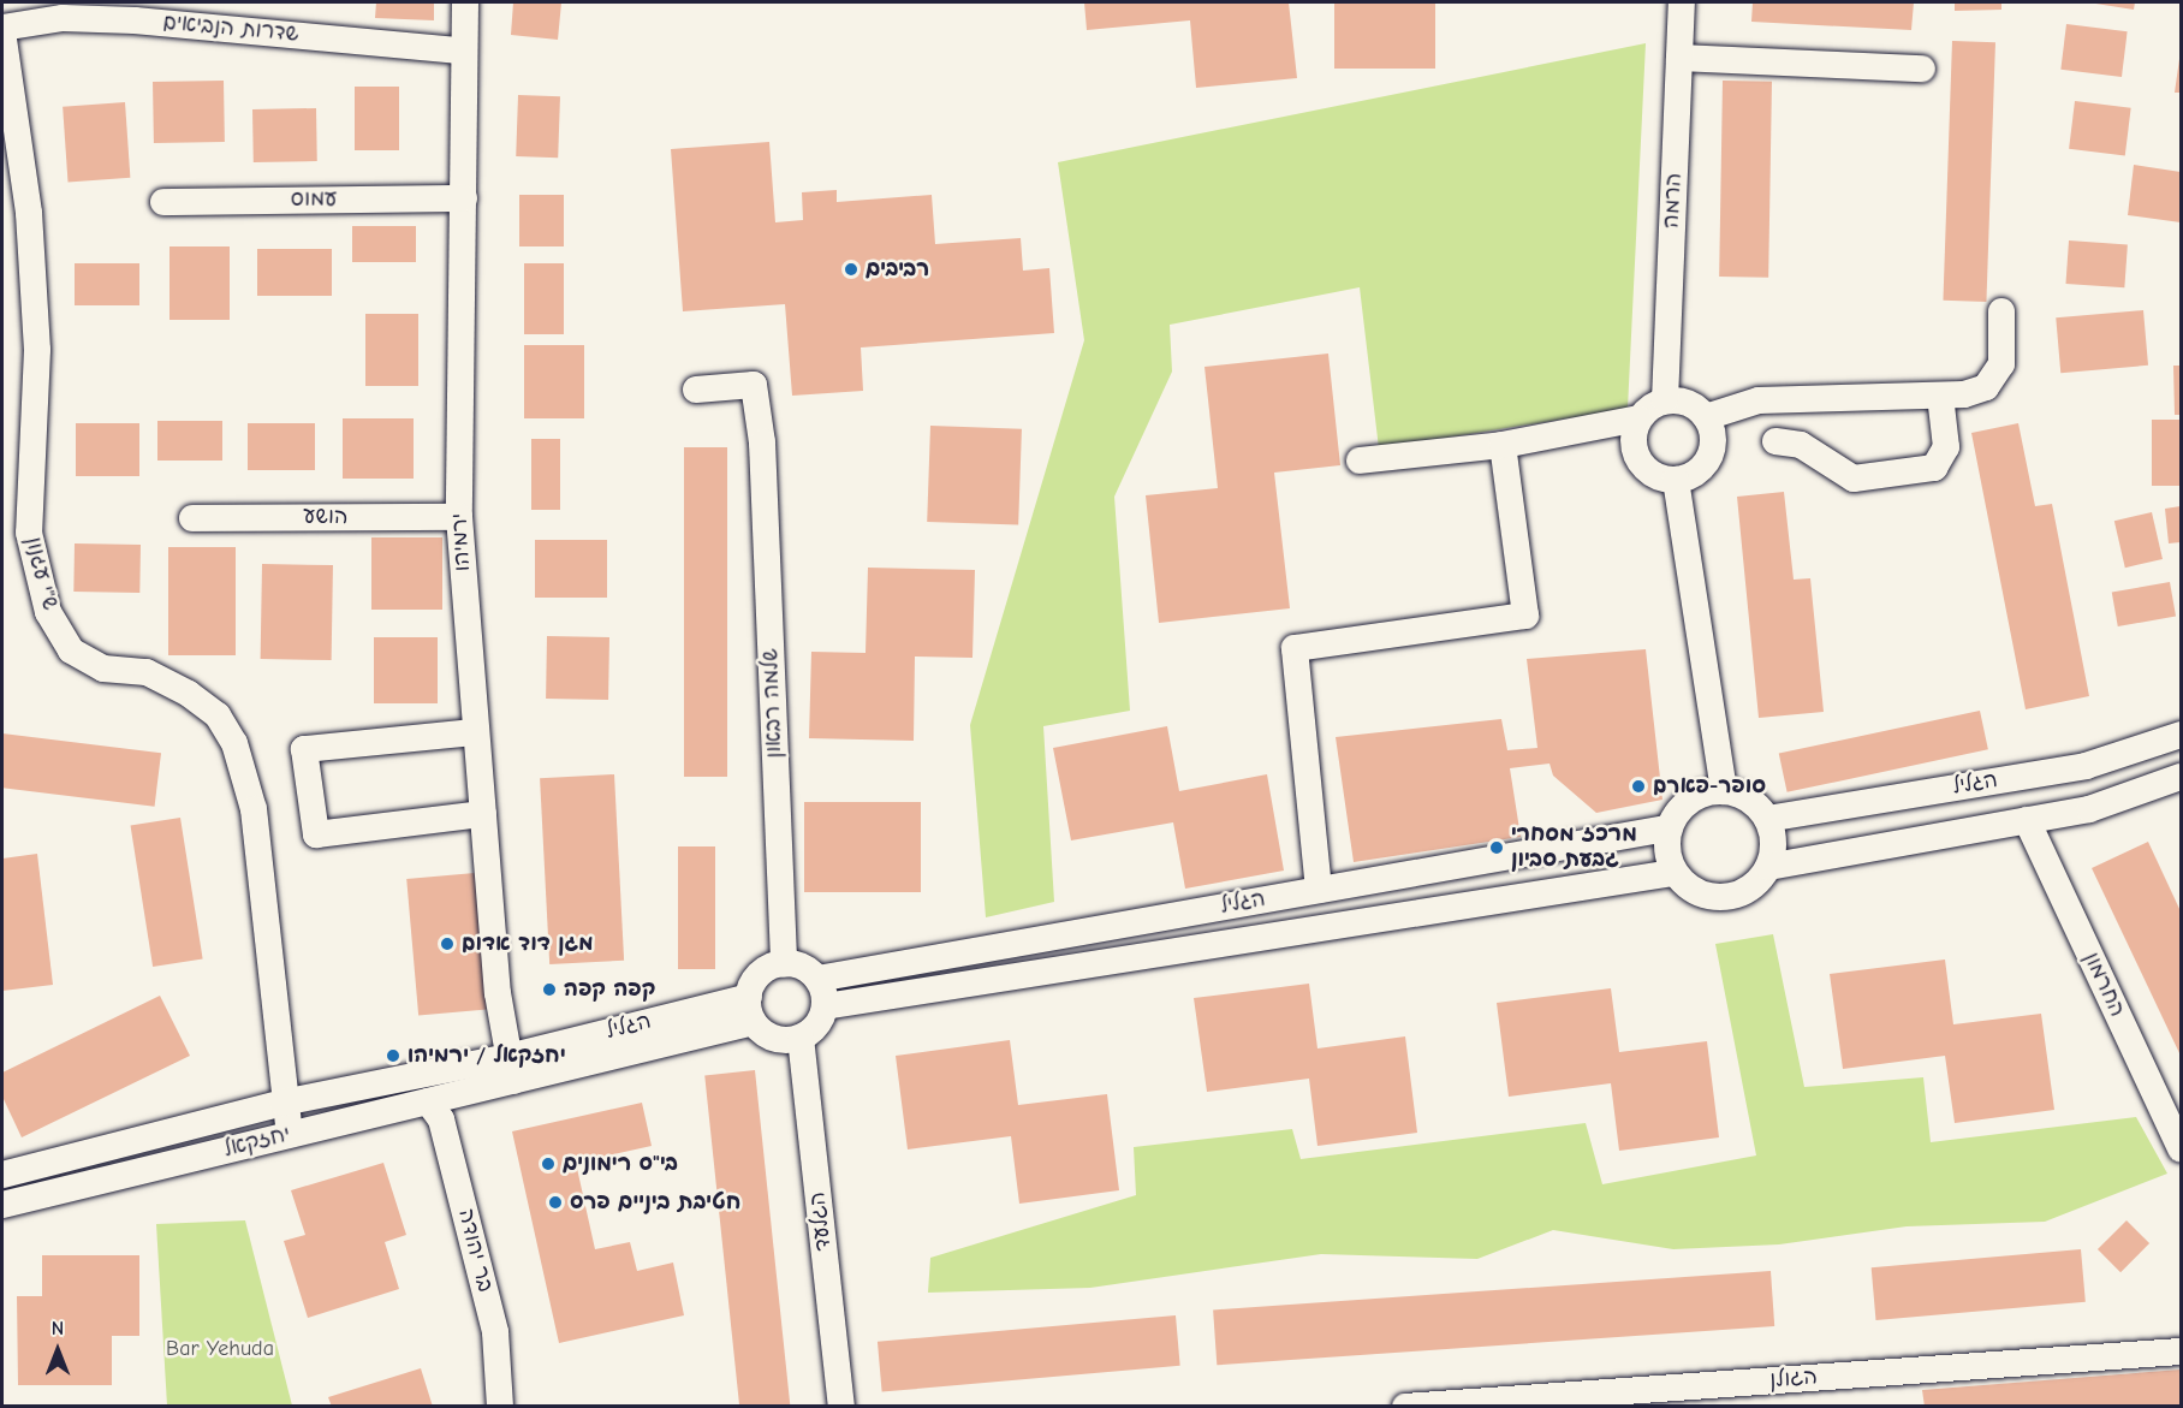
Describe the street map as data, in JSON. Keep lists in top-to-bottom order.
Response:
{
  "streets": {
    "street": [
      "שדרות הנביאים",
      "עמוס",
      "הרמה",
      "הושע",
      "ירמיהו",
      "ש\"י עגנון",
      "שלמה רבאון",
      "הגליל",
      "החרמון",
      "יחזקאל",
      "הגלעד",
      "בר יהודה",
      "הגולן"
    ]
  },
  "crossings": [
    ["שדרות הנביאים", "ירמיהו"],
    ["שדרות הנביאים", "ש\"י עגנון"],
    ["עמוס", "ירמיהו"],
    ["הושע", "ירמיהו"],
    ["ירמיהו", "הגליל"],
    ["ירמיהו", "יחזקאל"],
    ["ש\"י עגנון", "יחזקאל"],
    ["שלמה רבאון", "הגליל"],
    ["שלמה רבאון", "הגלעד"],
    ["הגליל", "החרמון"],
    ["הגליל", "יחזקאל"],
    ["הגליל", "הגלעד"],
    ["יחזקאל", "בר יהודה"]
  ],
  "parks": ["Bar Yehuda"],
  "places": [
    "רביבים",
    "סופר-פארם",
    "מרכז מסחרי גבעת סביון",
    "מגן דוד אדום",
    "קפה קפה",
    "יחזקאל / ירמיהו",
    "בי\"ס רימונים",
    "חטיבת ביניים פרס"
  ],
  "north": "top"
}
